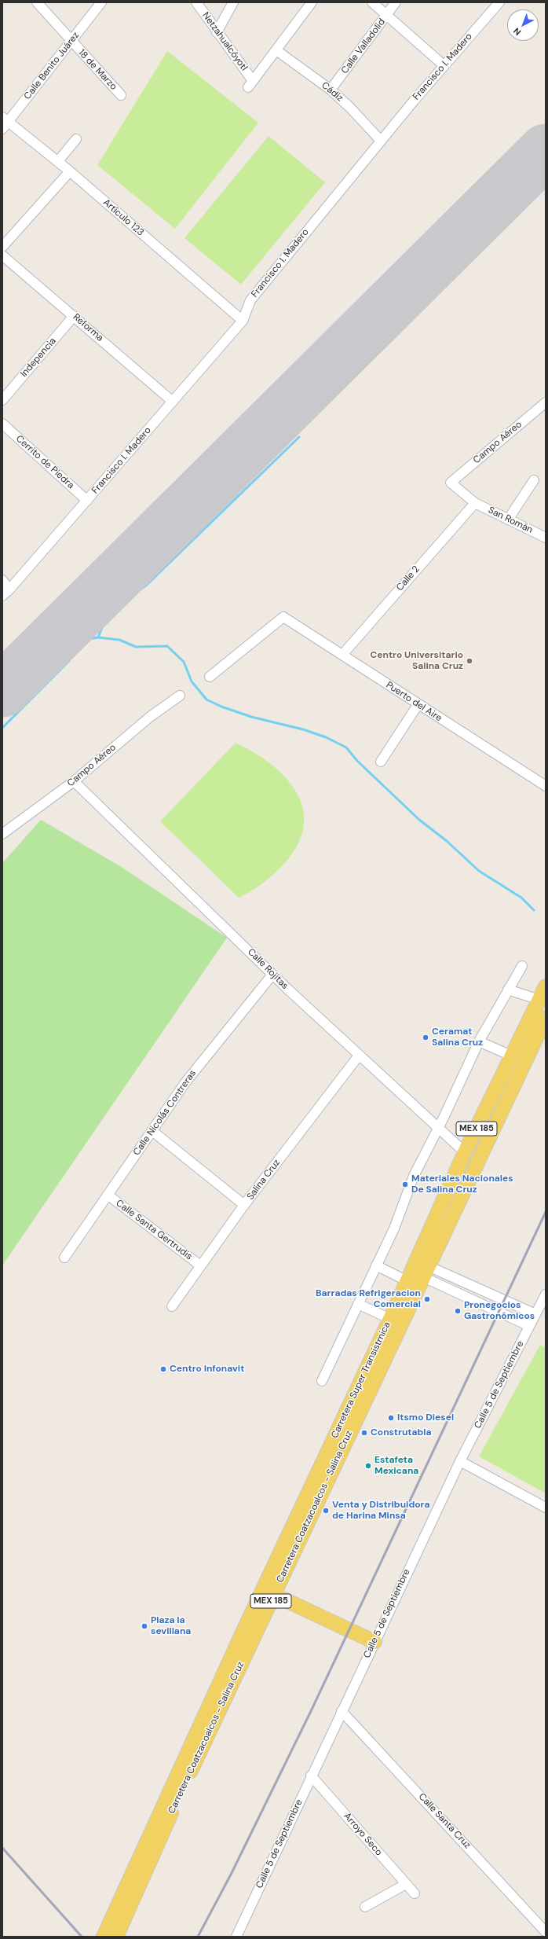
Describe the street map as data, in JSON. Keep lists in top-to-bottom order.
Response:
{
  "streets": {
    "main road": ["MEX 185", "Carretera Super Transístmica", "Carretera Coatzacoalcos - Salina Cruz"],
    "street": [
      "Netzahualcóyotl",
      "Calle Valladolid",
      "Calle Benito Juárez",
      "Francisco I. Madero",
      "18 de Marzo",
      "Cádiz",
      "Artículo 123",
      "Reforma",
      "Indepencia",
      "Campo Aéreo",
      "Cerrito de Piedra",
      "San Román",
      "Calle 2",
      "Puerto del Aire",
      "Calle Rojitas",
      "Calle Nicolás Contreras",
      "Salina Cruz",
      "Calle Santa Gertrudis",
      "Calle 5 de Septiembre",
      "Calle Santa Cruz",
      "Arroyo Seco"
    ]
  },
  "crossings": [
    ["Netzahualcóyotl", "Cádiz"],
    ["Calle Valladolid", "Cádiz"],
    ["Calle Benito Juárez", "18 de Marzo"],
    ["Calle Benito Juárez", "Artículo 123"],
    ["Francisco I. Madero", "Cádiz"],
    ["Francisco I. Madero", "Artículo 123"],
    ["Francisco I. Madero", "Reforma"],
    ["Francisco I. Madero", "Cerrito de Piedra"],
    ["Reforma", "Indepencia"],
    ["Campo Aéreo", "San Román"],
    ["Campo Aéreo", "Calle Rojitas"],
    ["San Román", "Calle 2"],
    ["Calle 2", "Puerto del Aire"],
    ["Calle Rojitas", "Calle Nicolás Contreras"],
    ["Calle Rojitas", "Salina Cruz"],
    ["Calle Rojitas", "Carretera Super Transístmica"],
    ["Calle Nicolás Contreras", "Calle Santa Gertrudis"],
    ["MEX 185", "Carretera Super Transístmica"],
    ["MEX 185", "Calle 5 de Septiembre"],
    ["MEX 185", "Carretera Coatzacoalcos - Salina Cruz"],
    ["Salina Cruz", "Calle Santa Gertrudis"],
    ["Carretera Super Transístmica", "Carretera Coatzacoalcos - Salina Cruz"],
    ["Calle 5 de Septiembre", "Calle Santa Cruz"],
    ["Calle 5 de Septiembre", "Arroyo Seco"]
  ],
  "places": [
    "Centro Universitario Salina Cruz",
    "Ceramat Salina Cruz",
    "Materiales Nacionales De Salina Cruz",
    "Barradas Refrigeracion Comercial",
    "Pronegocios Gastronómicos",
    "Centro Infonavit",
    "Itsmo Diesel",
    "Construtabla",
    "Estafeta Mexicana",
    "Venta y Distribuidora de Harina Minsa",
    "Plaza la sevillana"
  ],
  "north": "bottom left"
}
